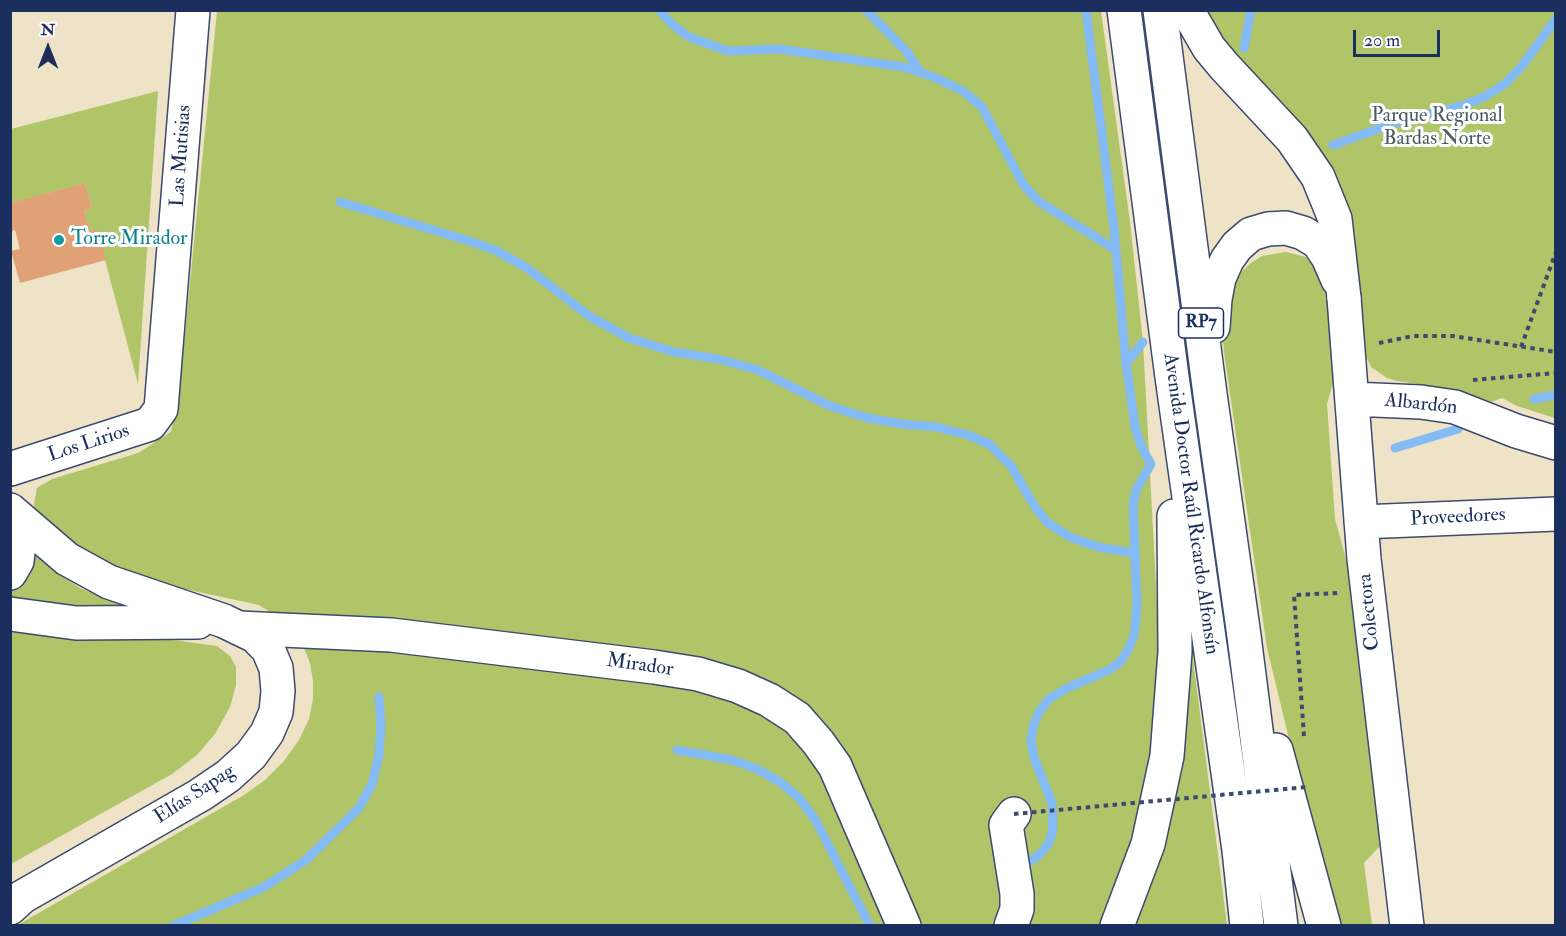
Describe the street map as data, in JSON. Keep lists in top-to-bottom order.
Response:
{
  "streets": {
    "main road": [
      "Las Mutisias",
      "RP7",
      "Albardón",
      "Los Lirios",
      "Avenida Doctor Raúl Ricardo Alfonsín",
      "Proveedores",
      "Colectora",
      "Mirador",
      "Elías Sapag"
    ]
  },
  "crossings": [
    ["Las Mutisias", "Los Lirios"],
    ["Albardón", "Colectora"],
    ["Proveedores", "Colectora"],
    ["Mirador", "Elías Sapag"]
  ],
  "parks": ["Parque Regional Bardas Norte"],
  "places": ["Torre Mirador"],
  "scale_bar": "20 m",
  "north": "top"
}
